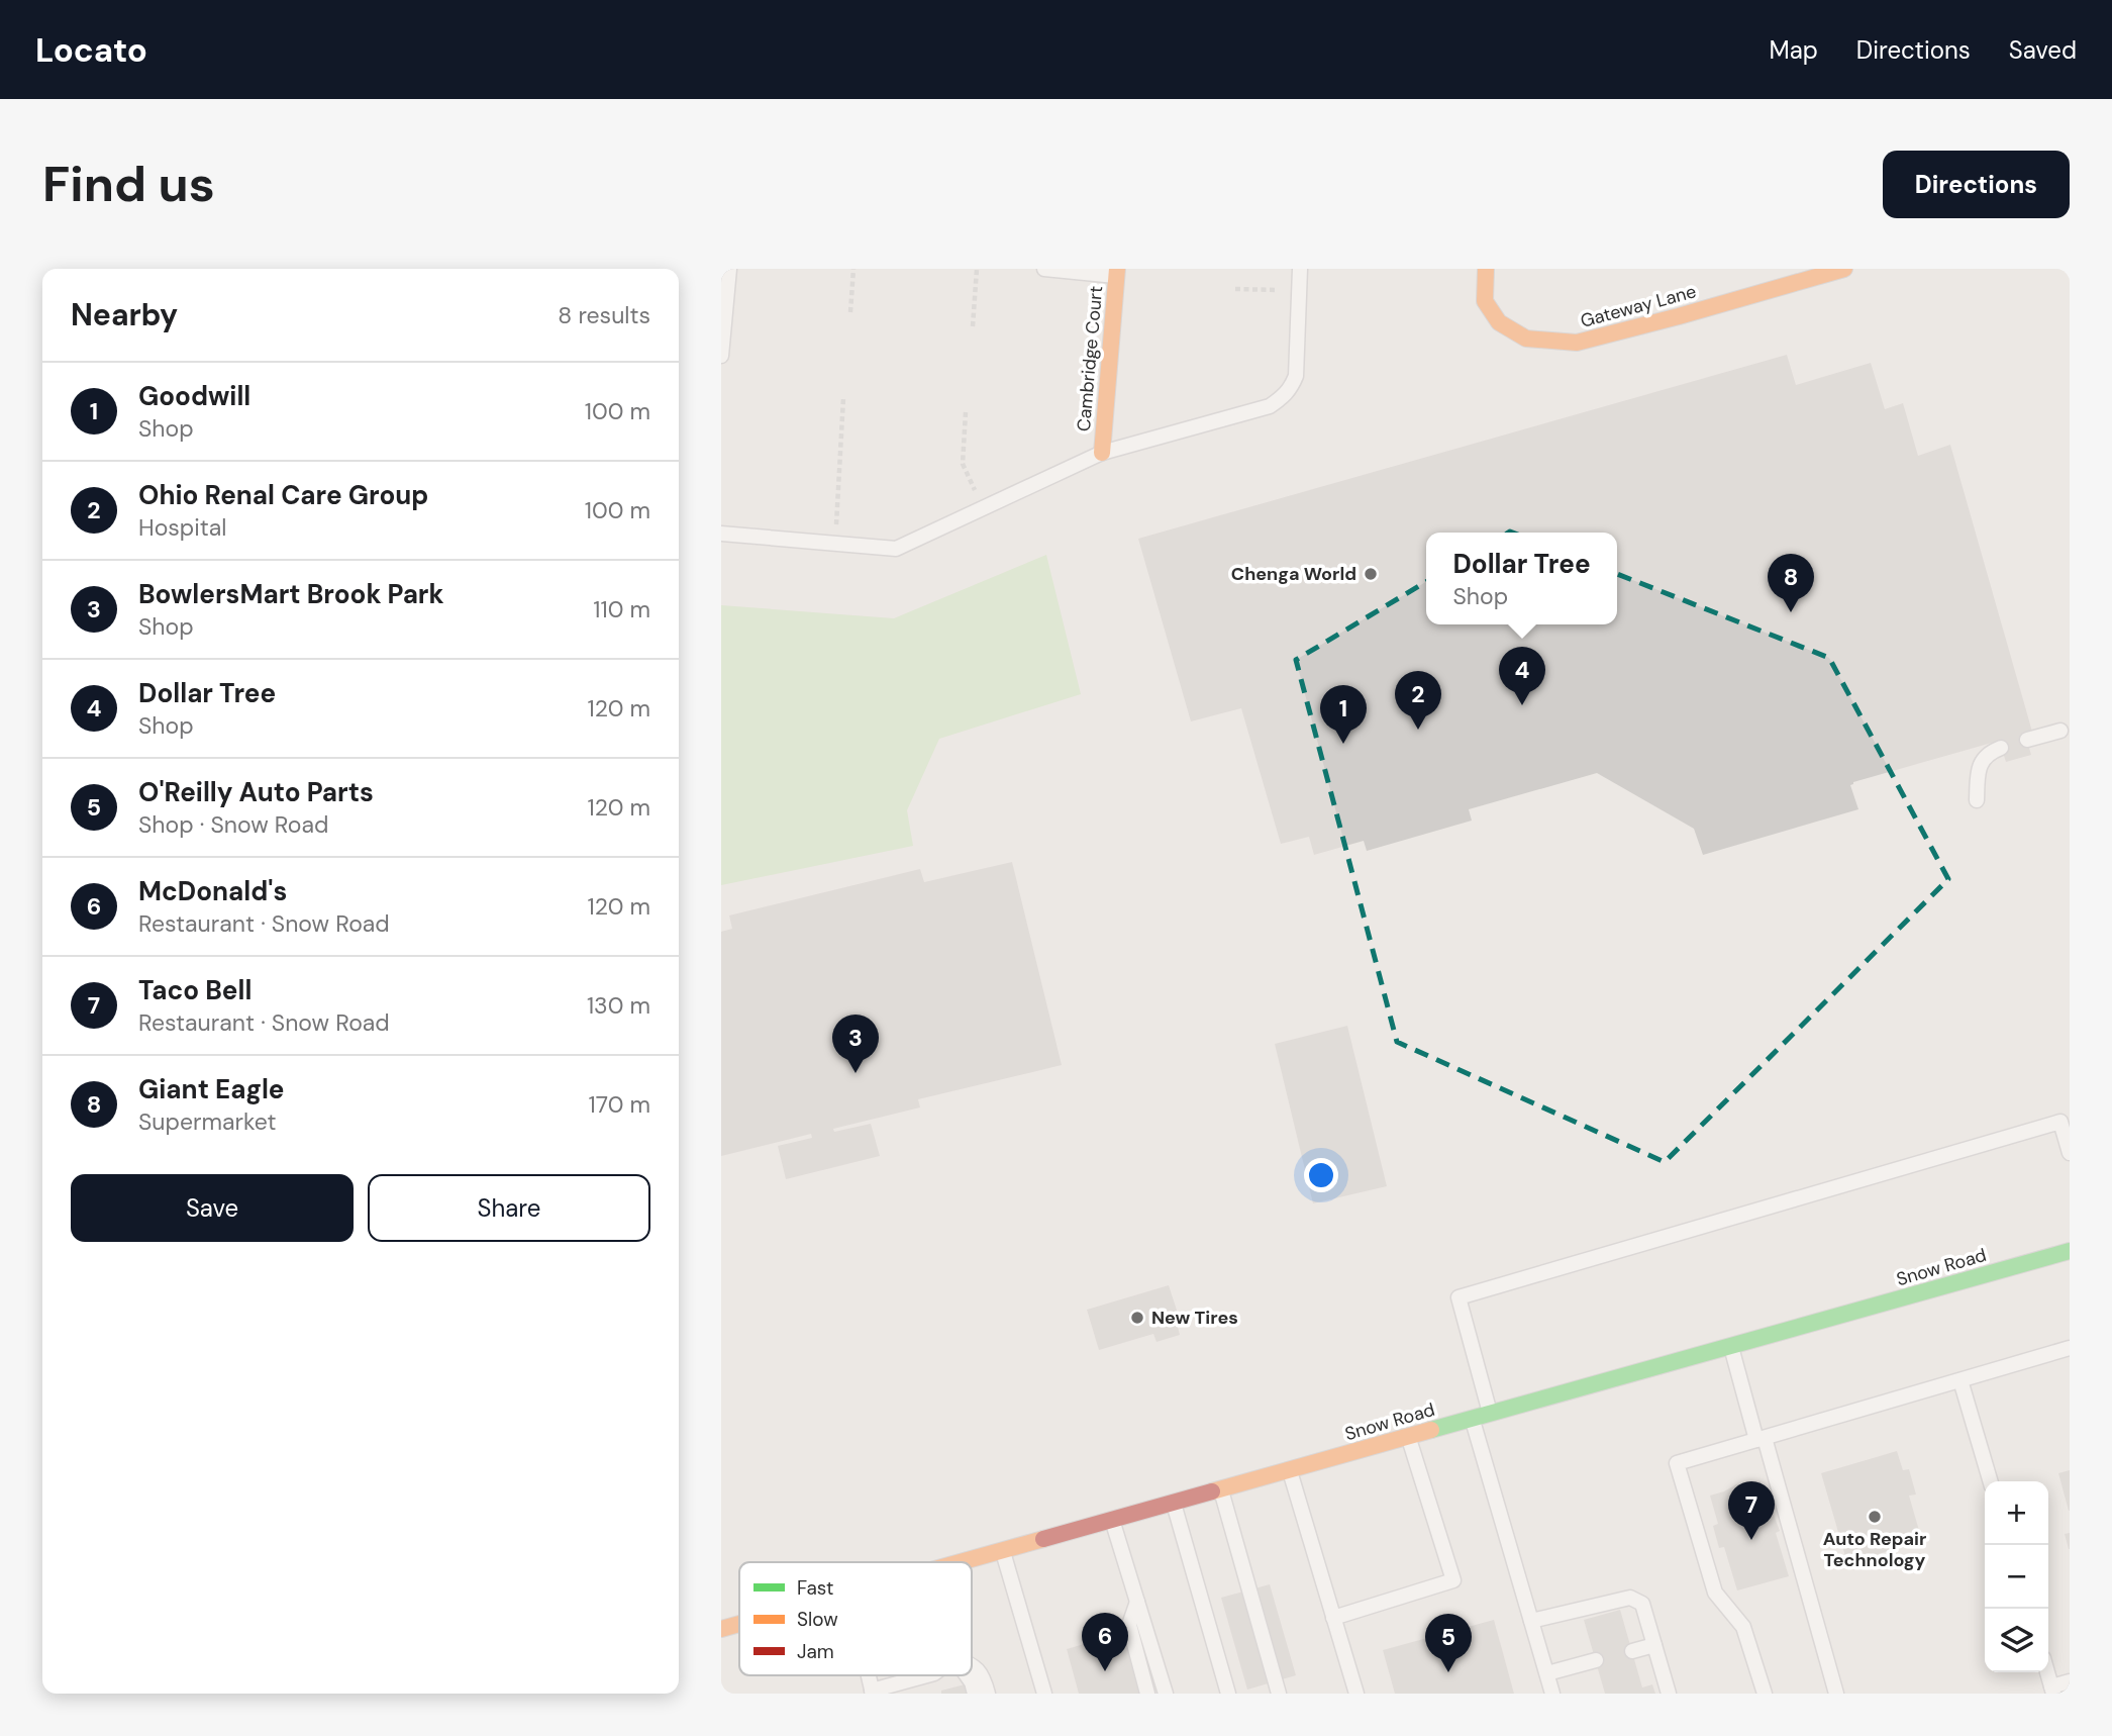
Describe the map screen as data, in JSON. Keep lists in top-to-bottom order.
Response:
{
  "streets": {
    "main road": ["Gateway Lane", "Cambridge Court", "Snow Road"]
  },
  "places": ["Chenga World", "New Tires", "Auto Repair Technology"],
  "legend": ["Fast", "Slow", "Jam"],
  "page": {
    "header": "Locato",
    "nav": ["Map", "Directions", "Saved"],
    "buttons": [
      "Directions",
      ["Save", "Share"]
    ],
    "title": "Find us",
    "heading": ["Nearby", "8 results"],
    "list": [
      {
        "mark": "1",
        "name": "Goodwill",
        "note": "Shop",
        "value": "100 m"
      },
      {
        "mark": "2",
        "name": "Ohio Renal Care Group",
        "note": "Hospital",
        "value": "100 m"
      },
      {
        "mark": "3",
        "name": "BowlersMart Brook Park",
        "note": "Shop",
        "value": "110 m"
      },
      {
        "mark": "4",
        "name": "Dollar Tree",
        "note": "Shop",
        "value": "120 m"
      },
      {
        "mark": "5",
        "name": "O'Reilly Auto Parts",
        "note": "Shop · Snow Road",
        "value": "120 m"
      },
      {
        "mark": "6",
        "name": "McDonald's",
        "note": "Restaurant · Snow Road",
        "value": "120 m"
      },
      {
        "mark": "7",
        "name": "Taco Bell",
        "note": "Restaurant · Snow Road",
        "value": "130 m"
      },
      {
        "mark": "8",
        "name": "Giant Eagle",
        "note": "Supermarket",
        "value": "170 m"
      }
    ],
    "popup": ["Dollar Tree", "Shop"],
    "pins": [
      "8",
      "4",
      "2",
      "1",
      "3",
      "7",
      "6",
      "5"
    ],
    "map_buttons": ["+", "−"]
  }
}
